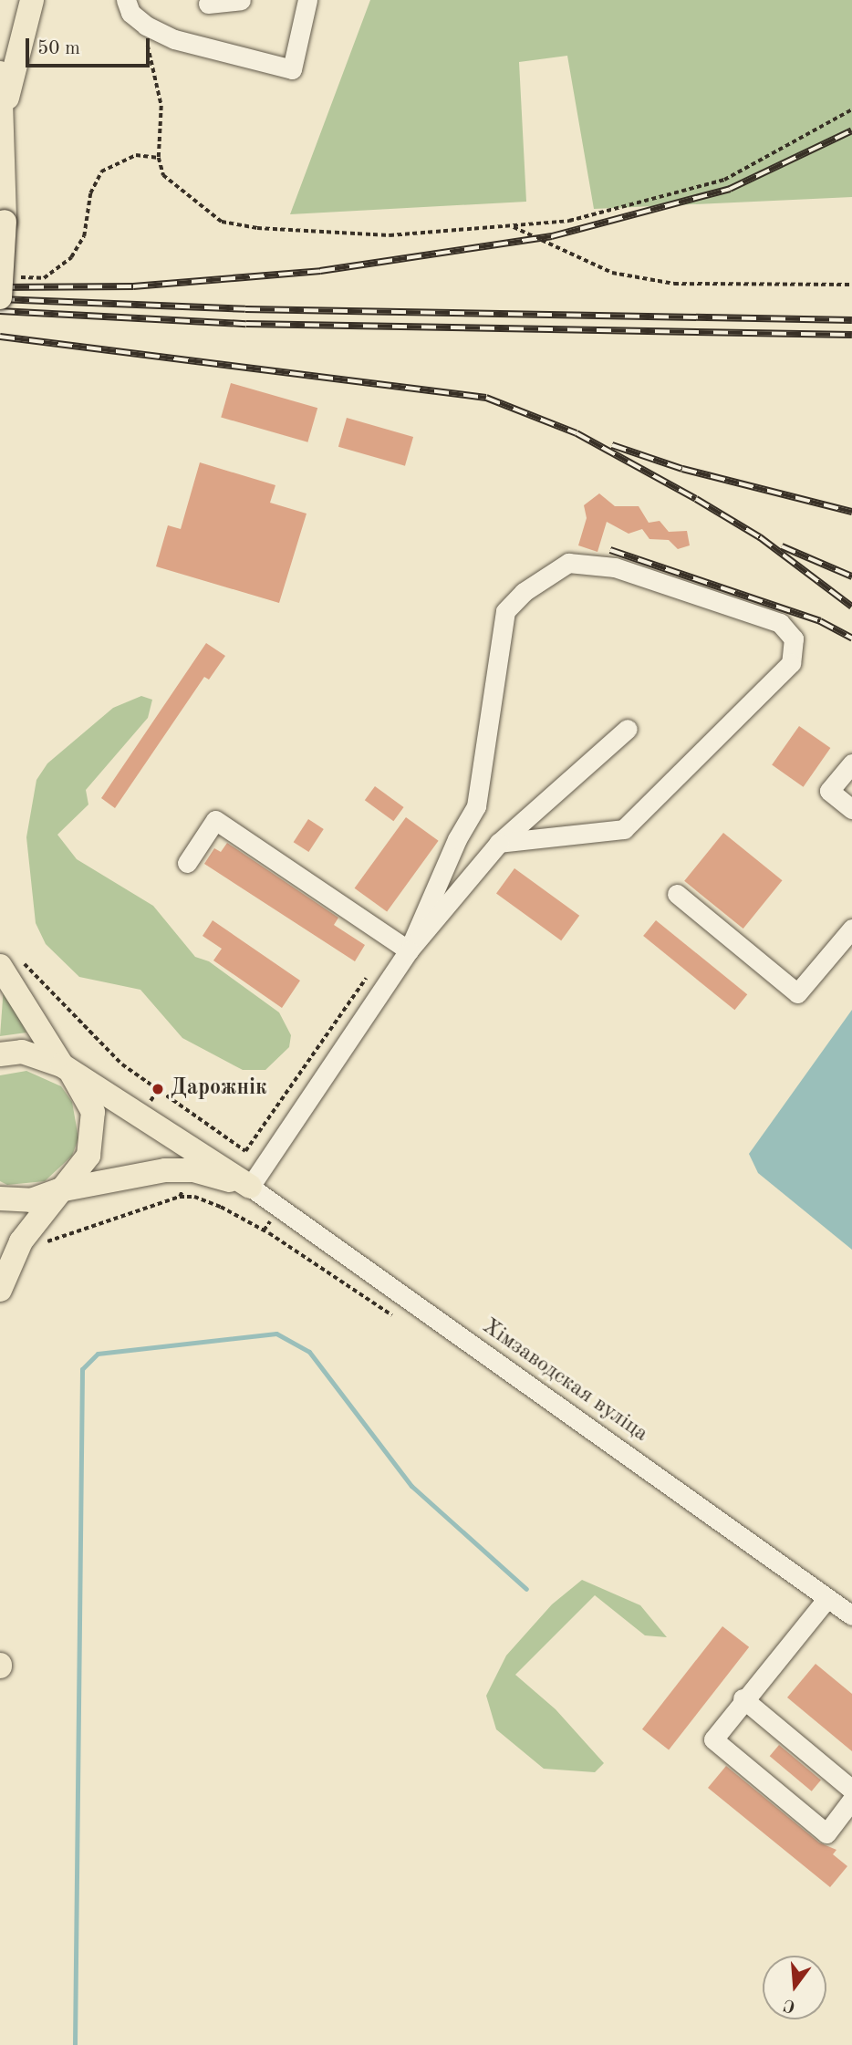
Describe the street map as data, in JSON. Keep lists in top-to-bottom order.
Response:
{
  "streets": {
    "street": ["Хімзаводская вуліца"]
  },
  "places": ["Дарожнік"],
  "scale_bar": "50 m",
  "north": "bottom"
}
